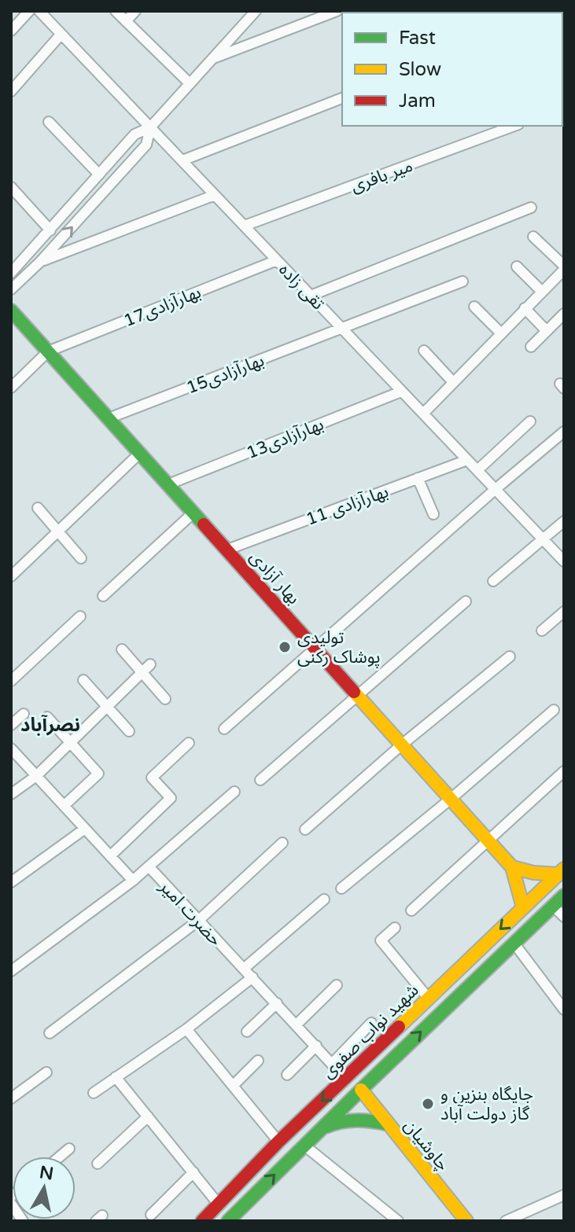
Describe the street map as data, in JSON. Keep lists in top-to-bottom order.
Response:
{
  "streets": {
    "main road": ["بهار آزادی", "شهید نواب صفوی", "چاوشیان"],
    "street": [
      "میر بافری",
      "تقی زاده",
      "بهارآزادی17",
      "بهارآزادی15",
      "بهارآزادی13",
      "بهارآزادی 11",
      "حضرت امیر"
    ]
  },
  "crossings": [
    ["میر بافری", "تقی زاده"],
    ["تقی زاده", "بهارآزادی17"],
    ["تقی زاده", "بهارآزادی15"],
    ["تقی زاده", "بهارآزادی13"],
    ["تقی زاده", "بهارآزادی 11"],
    ["بهارآزادی17", "بهار آزادی"],
    ["بهارآزادی15", "بهار آزادی"],
    ["بهارآزادی13", "بهار آزادی"],
    ["بهارآزادی 11", "بهار آزادی"],
    ["بهار آزادی", "شهید نواب صفوی"],
    ["حضرت امیر", "شهید نواب صفوی"],
    ["شهید نواب صفوی", "چاوشیان"]
  ],
  "districts": ["نصرآباد"],
  "places": ["تولیدی پوشاک رکنی", "جایگاه بنزین و گاز دولت آباد"],
  "legend": ["Fast", "Slow", "Jam"],
  "north": "top"
}
